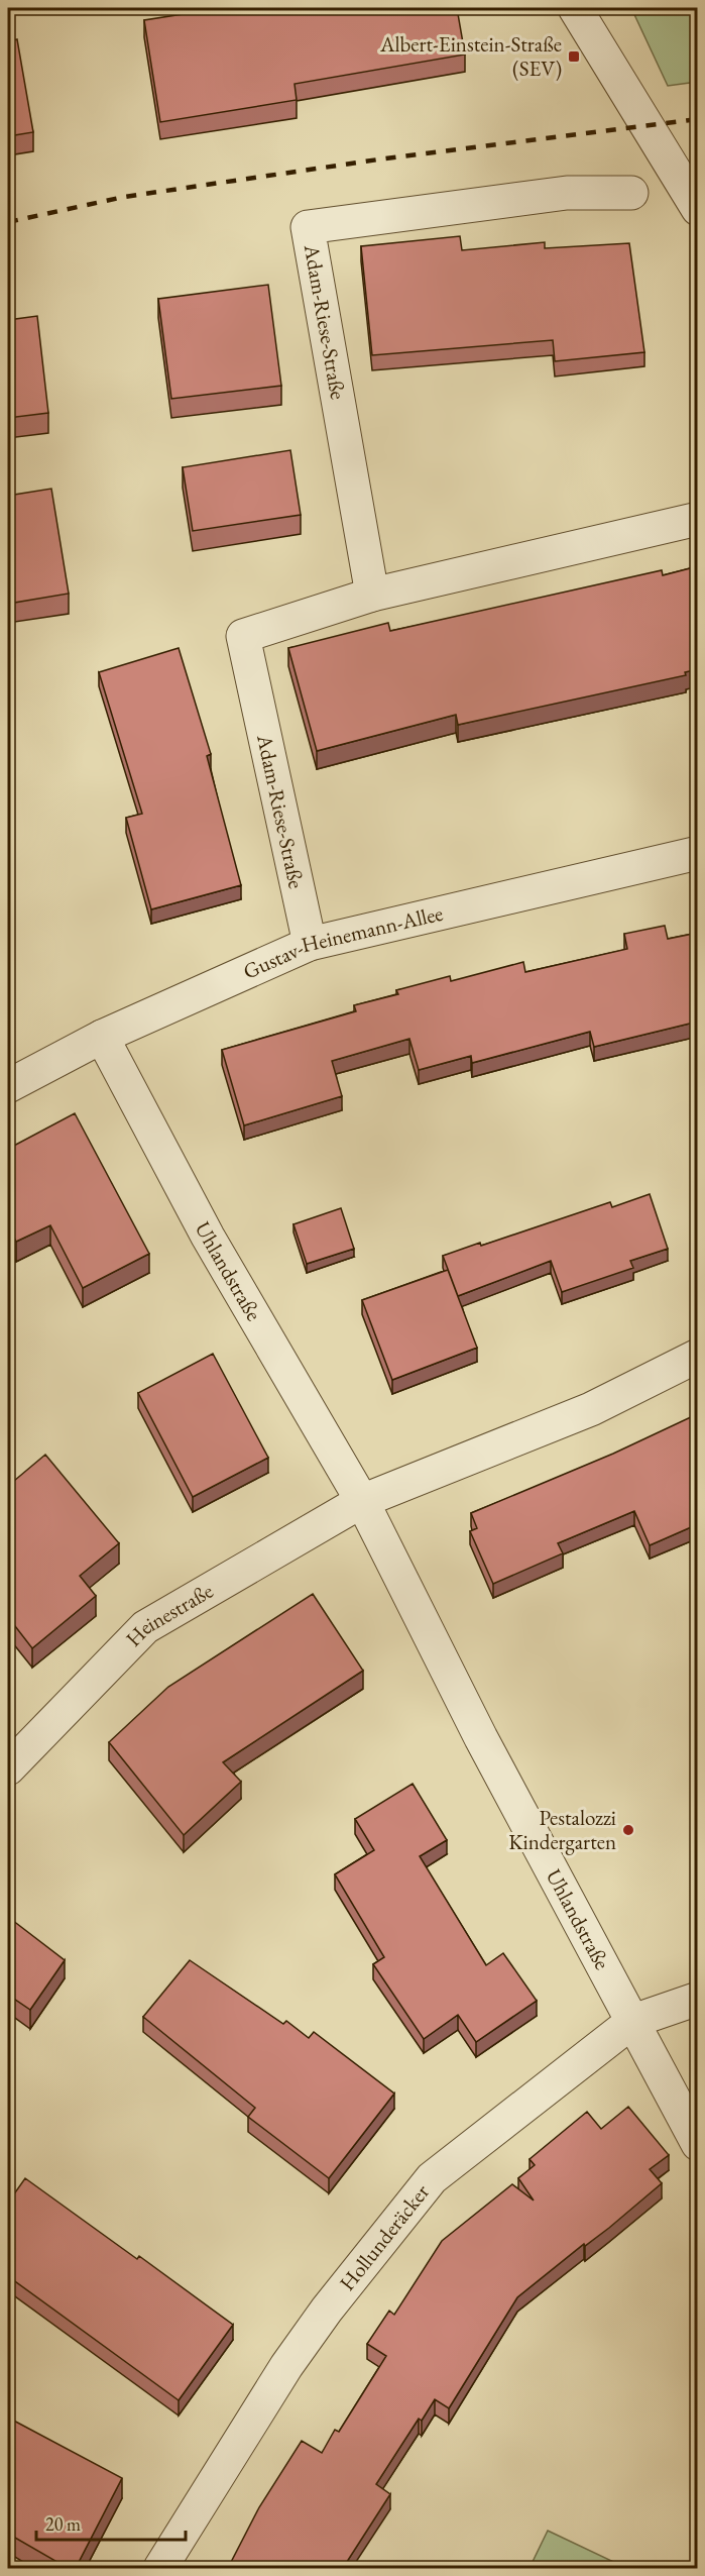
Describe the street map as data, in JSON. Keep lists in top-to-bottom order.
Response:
{
  "streets": {
    "street": [
      "Adam-Riese-Straße",
      "Gustav-Heinemann-Allee",
      "Uhlandstraße",
      "Heinestraße",
      "Hollunderäcker"
    ]
  },
  "crossings": [
    ["Adam-Riese-Straße", "Gustav-Heinemann-Allee"],
    ["Gustav-Heinemann-Allee", "Uhlandstraße"],
    ["Uhlandstraße", "Heinestraße"],
    ["Uhlandstraße", "Hollunderäcker"]
  ],
  "places": {
    "transit": ["Albert-Einstein-Straße (SEV)"],
    "other": ["Pestalozzi Kindergarten"]
  },
  "scale_bar": "20 m"
}
